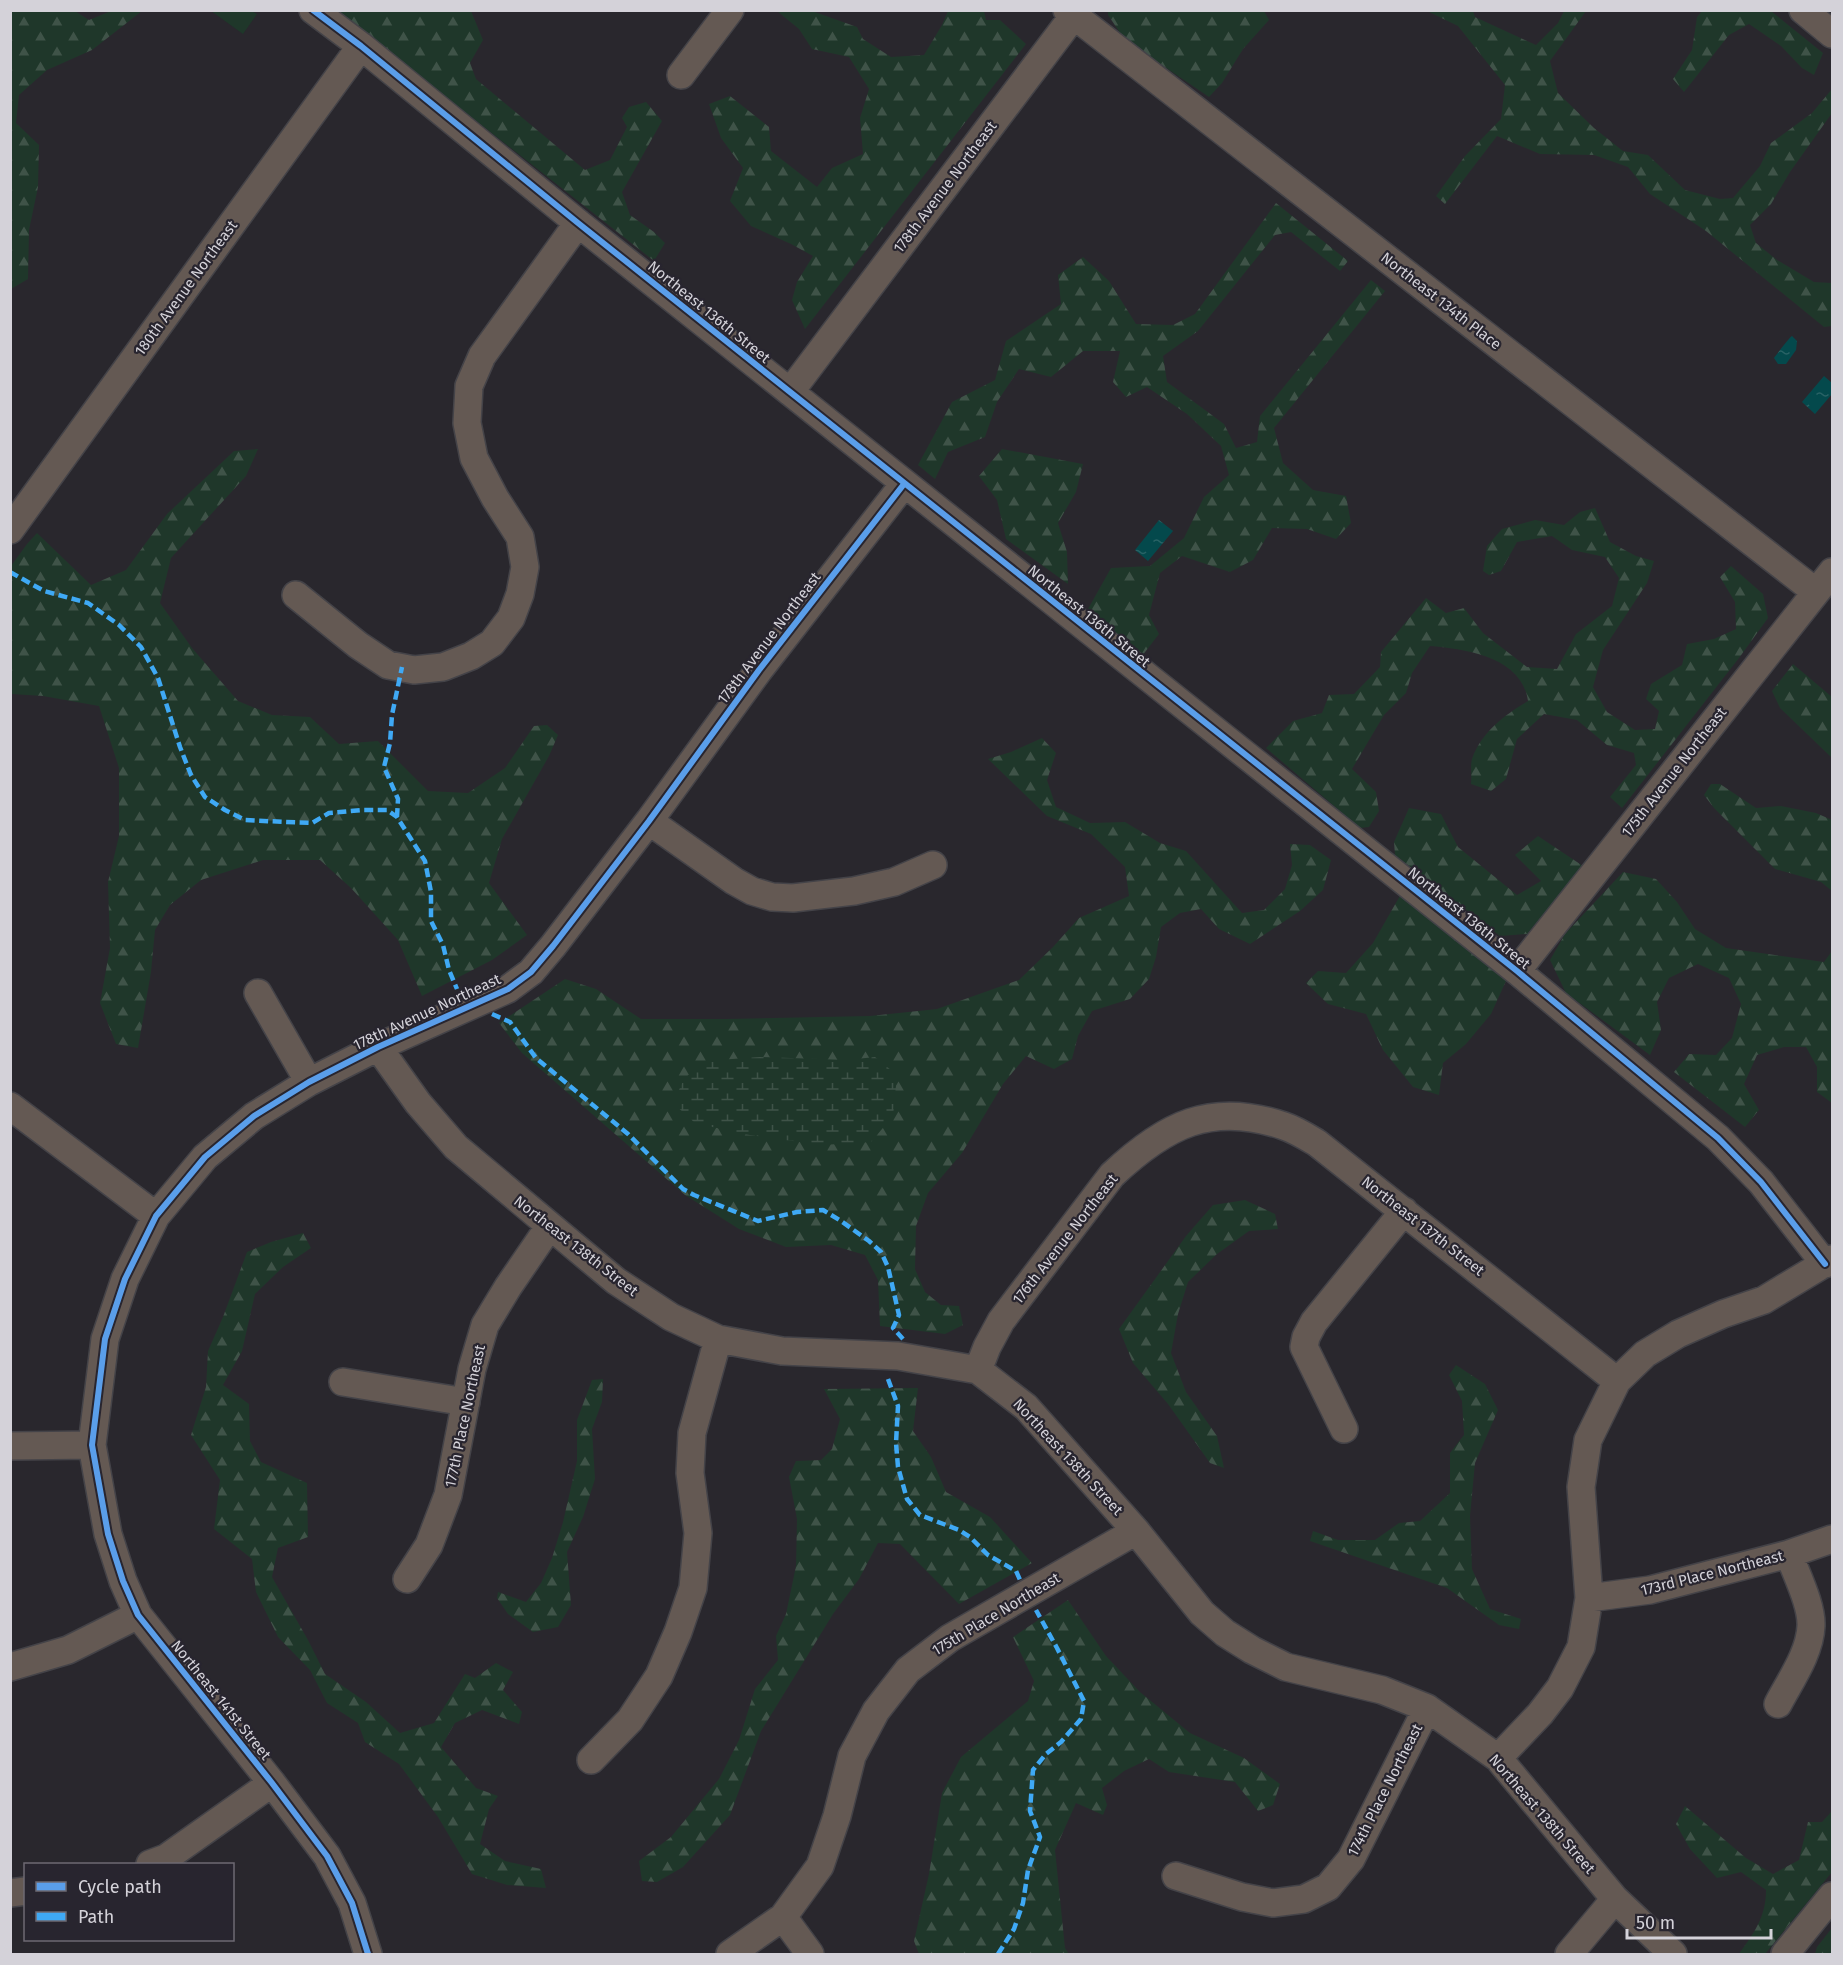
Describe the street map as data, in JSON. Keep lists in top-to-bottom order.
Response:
{
  "streets": {
    "street": [
      "178th Avenue Northeast",
      "180th Avenue Northeast",
      "Northeast 134th Place",
      "Northeast 136th Street",
      "175th Avenue Northeast",
      "Northeast 137th Street",
      "176th Avenue Northeast",
      "Northeast 138th Street",
      "177th Place Northeast",
      "173rd Place Northeast",
      "175th Place Northeast",
      "Northeast 141st Street",
      "174th Place Northeast"
    ]
  },
  "crossings": [
    ["178th Avenue Northeast", "Northeast 134th Place"],
    ["178th Avenue Northeast", "Northeast 136th Street"],
    ["178th Avenue Northeast", "Northeast 138th Street"],
    ["178th Avenue Northeast", "Northeast 141st Street"],
    ["180th Avenue Northeast", "Northeast 136th Street"],
    ["Northeast 134th Place", "175th Avenue Northeast"],
    ["Northeast 136th Street", "175th Avenue Northeast"],
    ["Northeast 137th Street", "176th Avenue Northeast"],
    ["176th Avenue Northeast", "Northeast 138th Street"],
    ["Northeast 138th Street", "177th Place Northeast"],
    ["Northeast 138th Street", "175th Place Northeast"],
    ["Northeast 138th Street", "174th Place Northeast"]
  ],
  "legend": ["Cycle path", "Path"],
  "scale_bar": "50 m"
}
